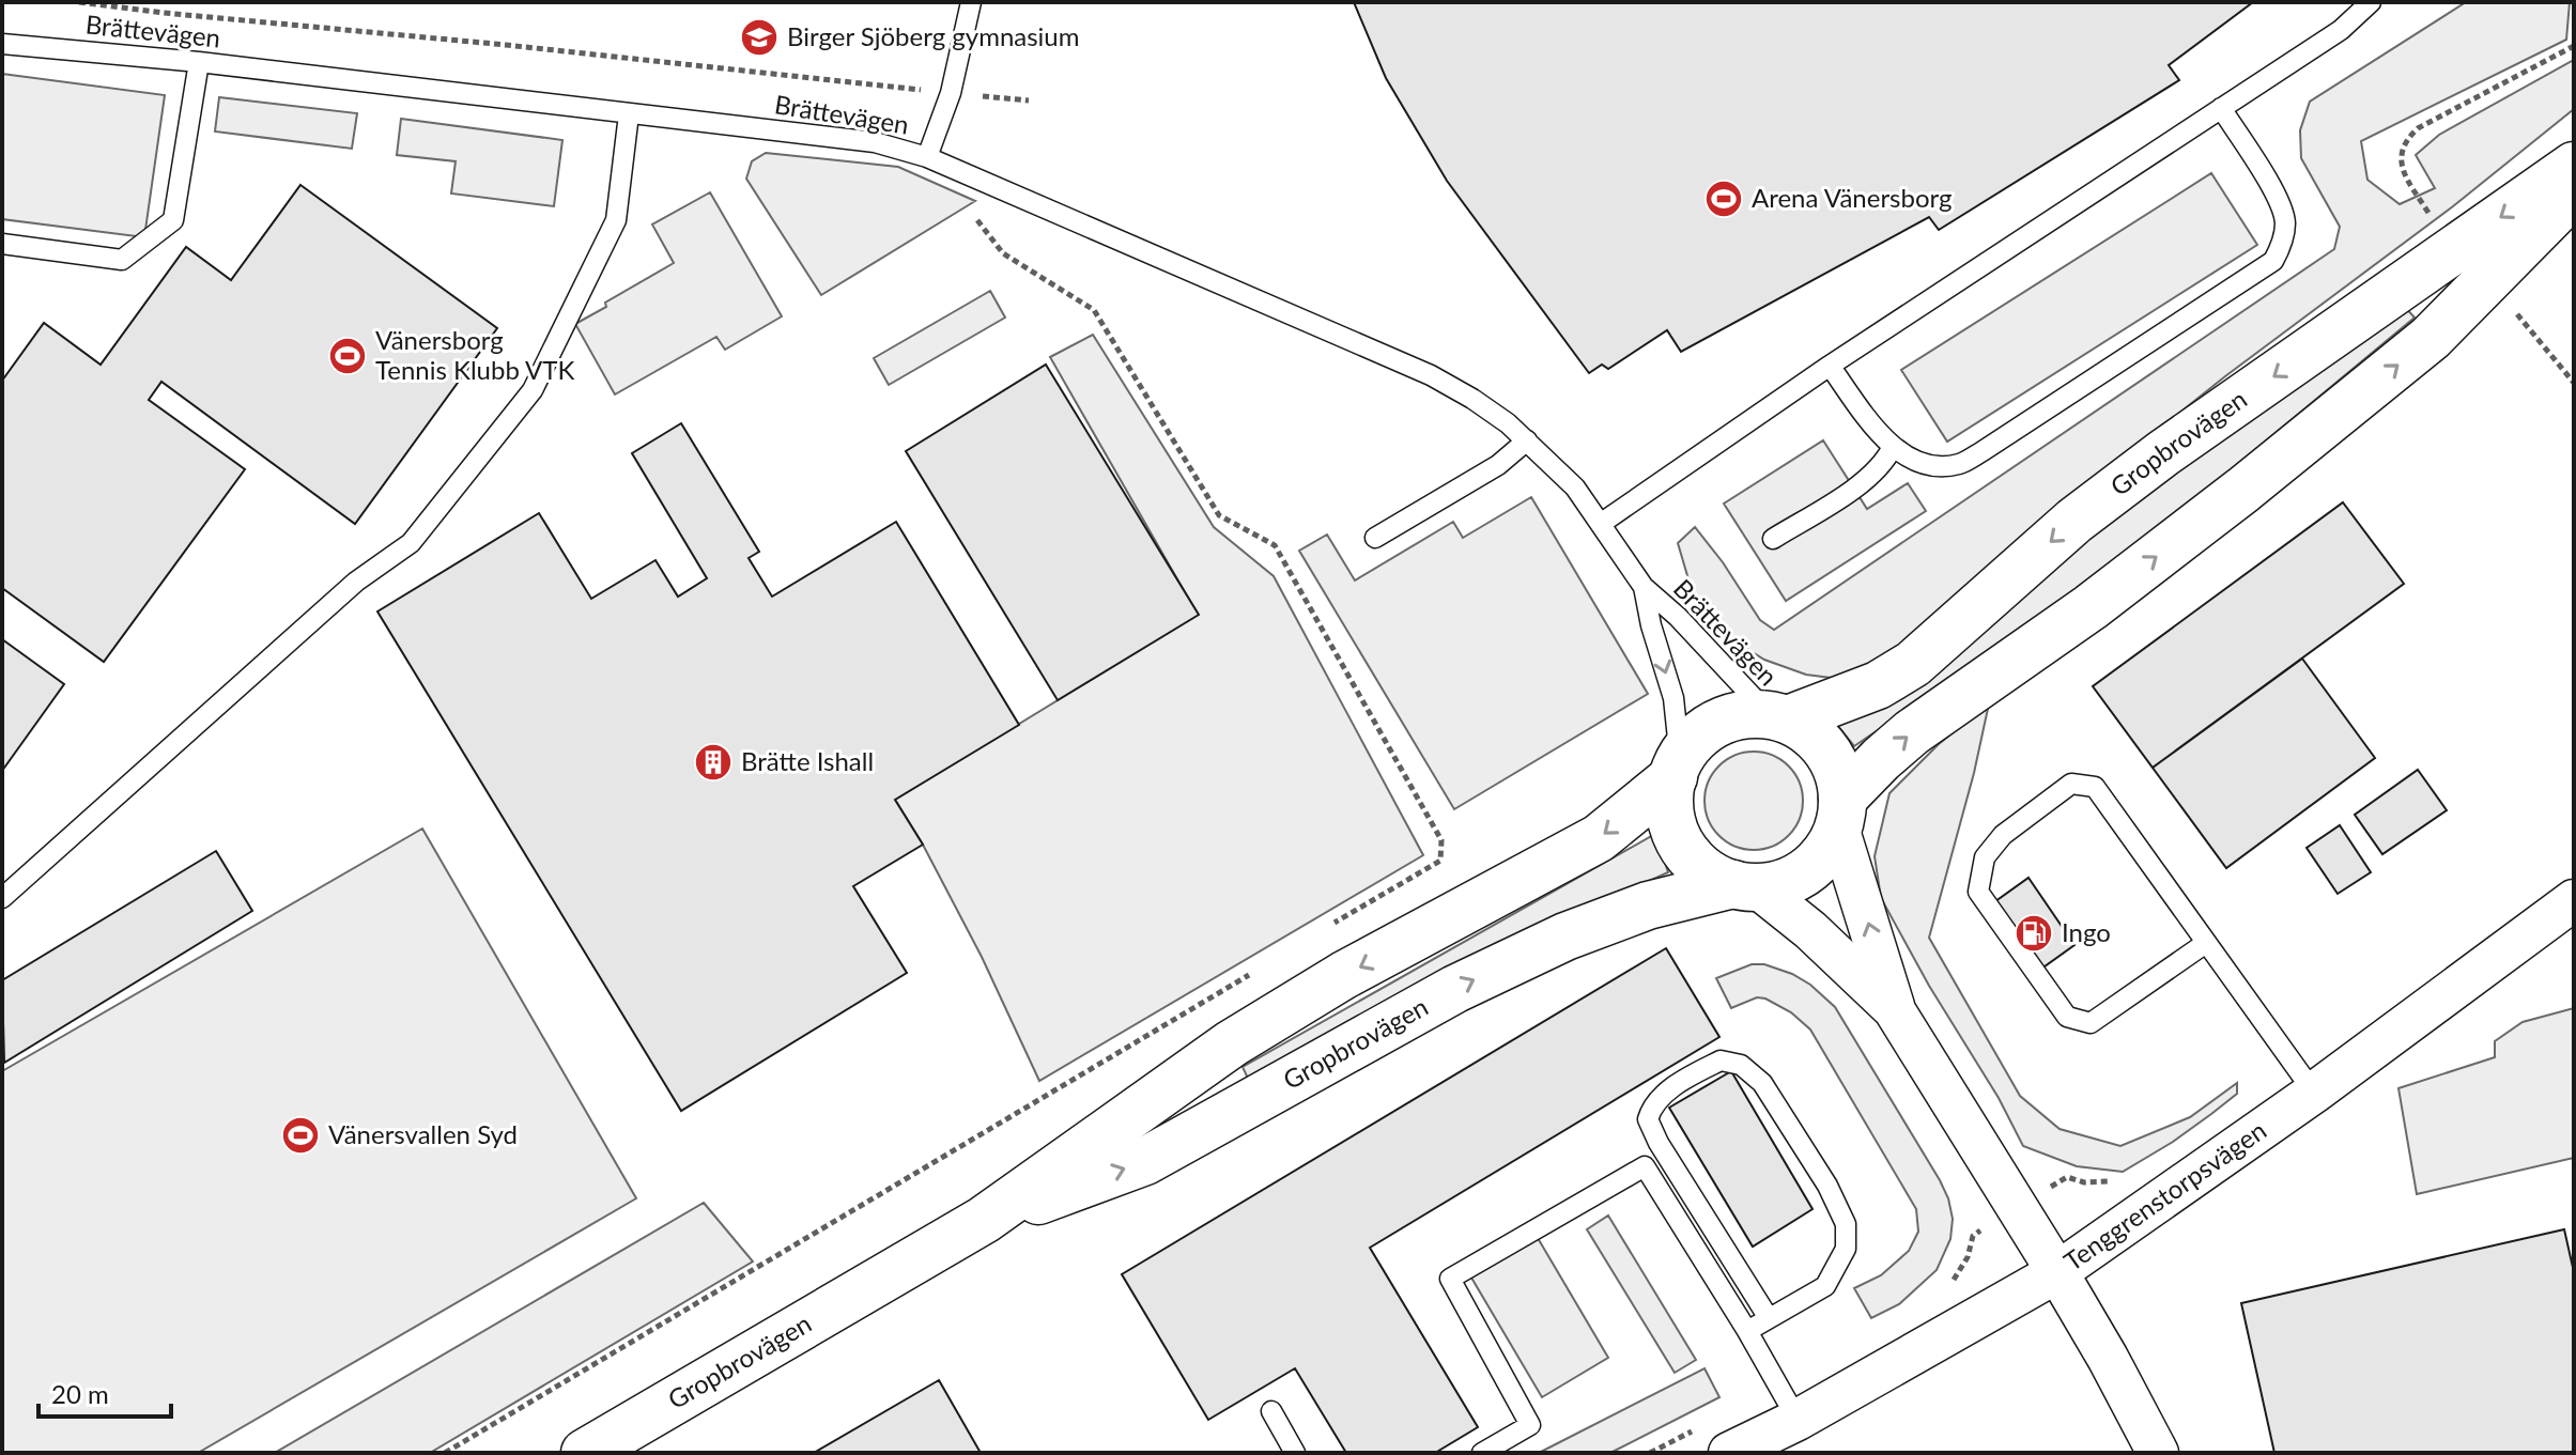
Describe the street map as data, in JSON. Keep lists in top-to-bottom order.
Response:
{
  "streets": {
    "street": ["Gropbrovägen", "Tenggrenstorpsvägen"],
    "lane": ["Brättevägen"]
  },
  "crossings": [
    ["Brättevägen", "Gropbrovägen"]
  ],
  "places": {
    "school or university": ["Birger Sjöberg gymnasium"],
    "sports": ["Arena Vänersborg", "Vänersborg Tennis Klubb VTK", "Vänersvallen Syd"],
    "building": ["Brätte Ishall"],
    "fuel station": ["Ingo"]
  },
  "scale_bar": "20 m"
}
